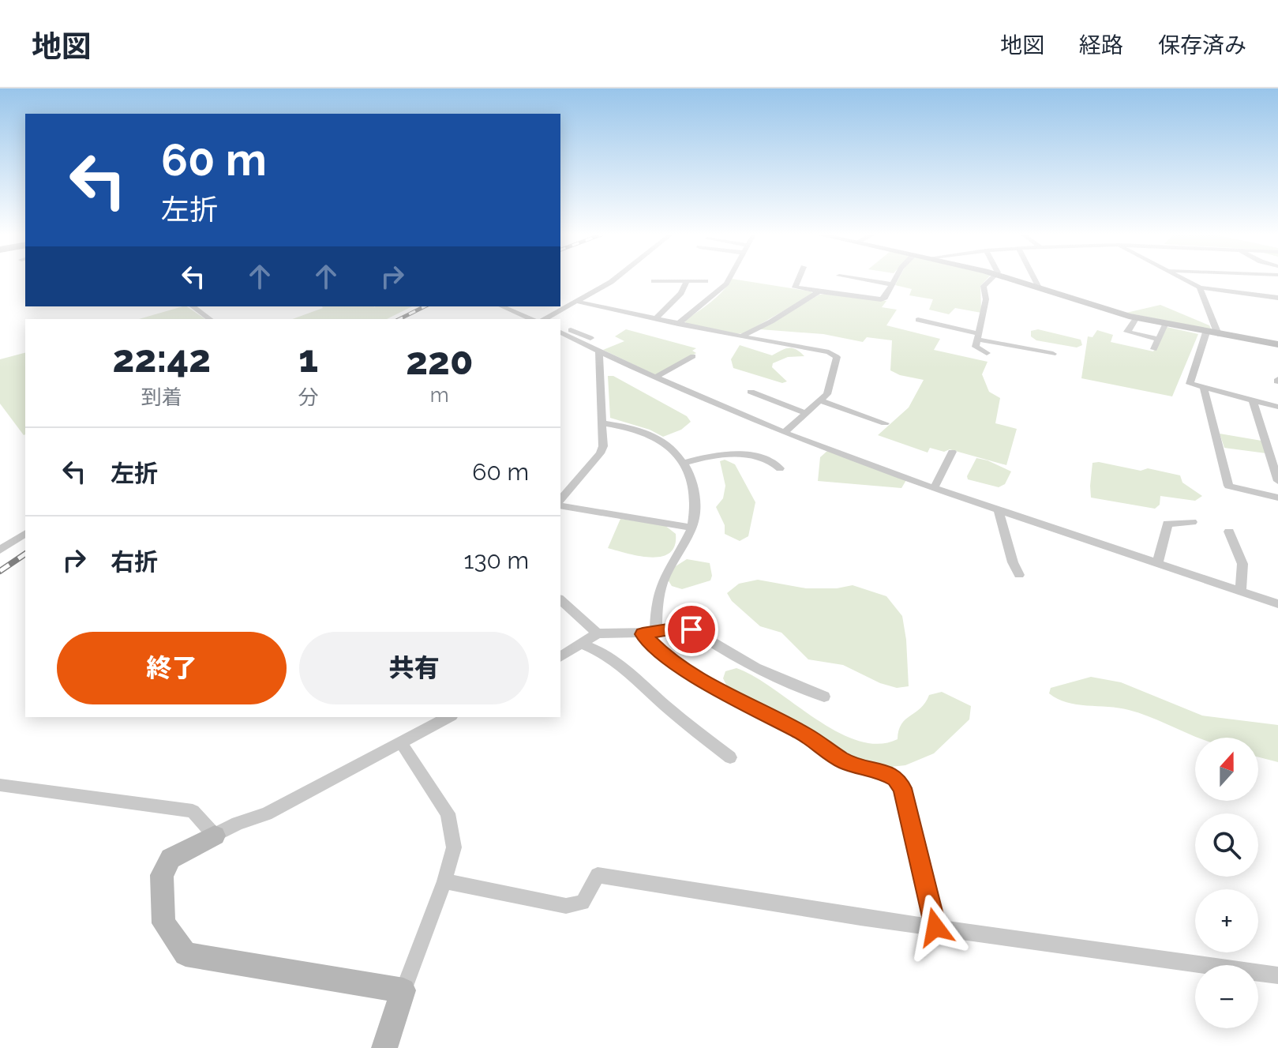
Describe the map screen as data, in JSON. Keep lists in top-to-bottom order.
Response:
{
  "north": "top",
  "page": {
    "header": "地図",
    "nav": ["地図", "経路", "保存済み"],
    "turn": ["60 m", "左折"],
    "eta": [
      "22:42",
      "到着",
      "1",
      "分",
      "220",
      "m"
    ],
    "list": [
      {
        "name": "左折",
        "value": "60 m"
      },
      {
        "name": "右折",
        "value": "130 m"
      }
    ],
    "buttons": ["終了", "共有"],
    "map_buttons": ["+", "−"]
  }
}
